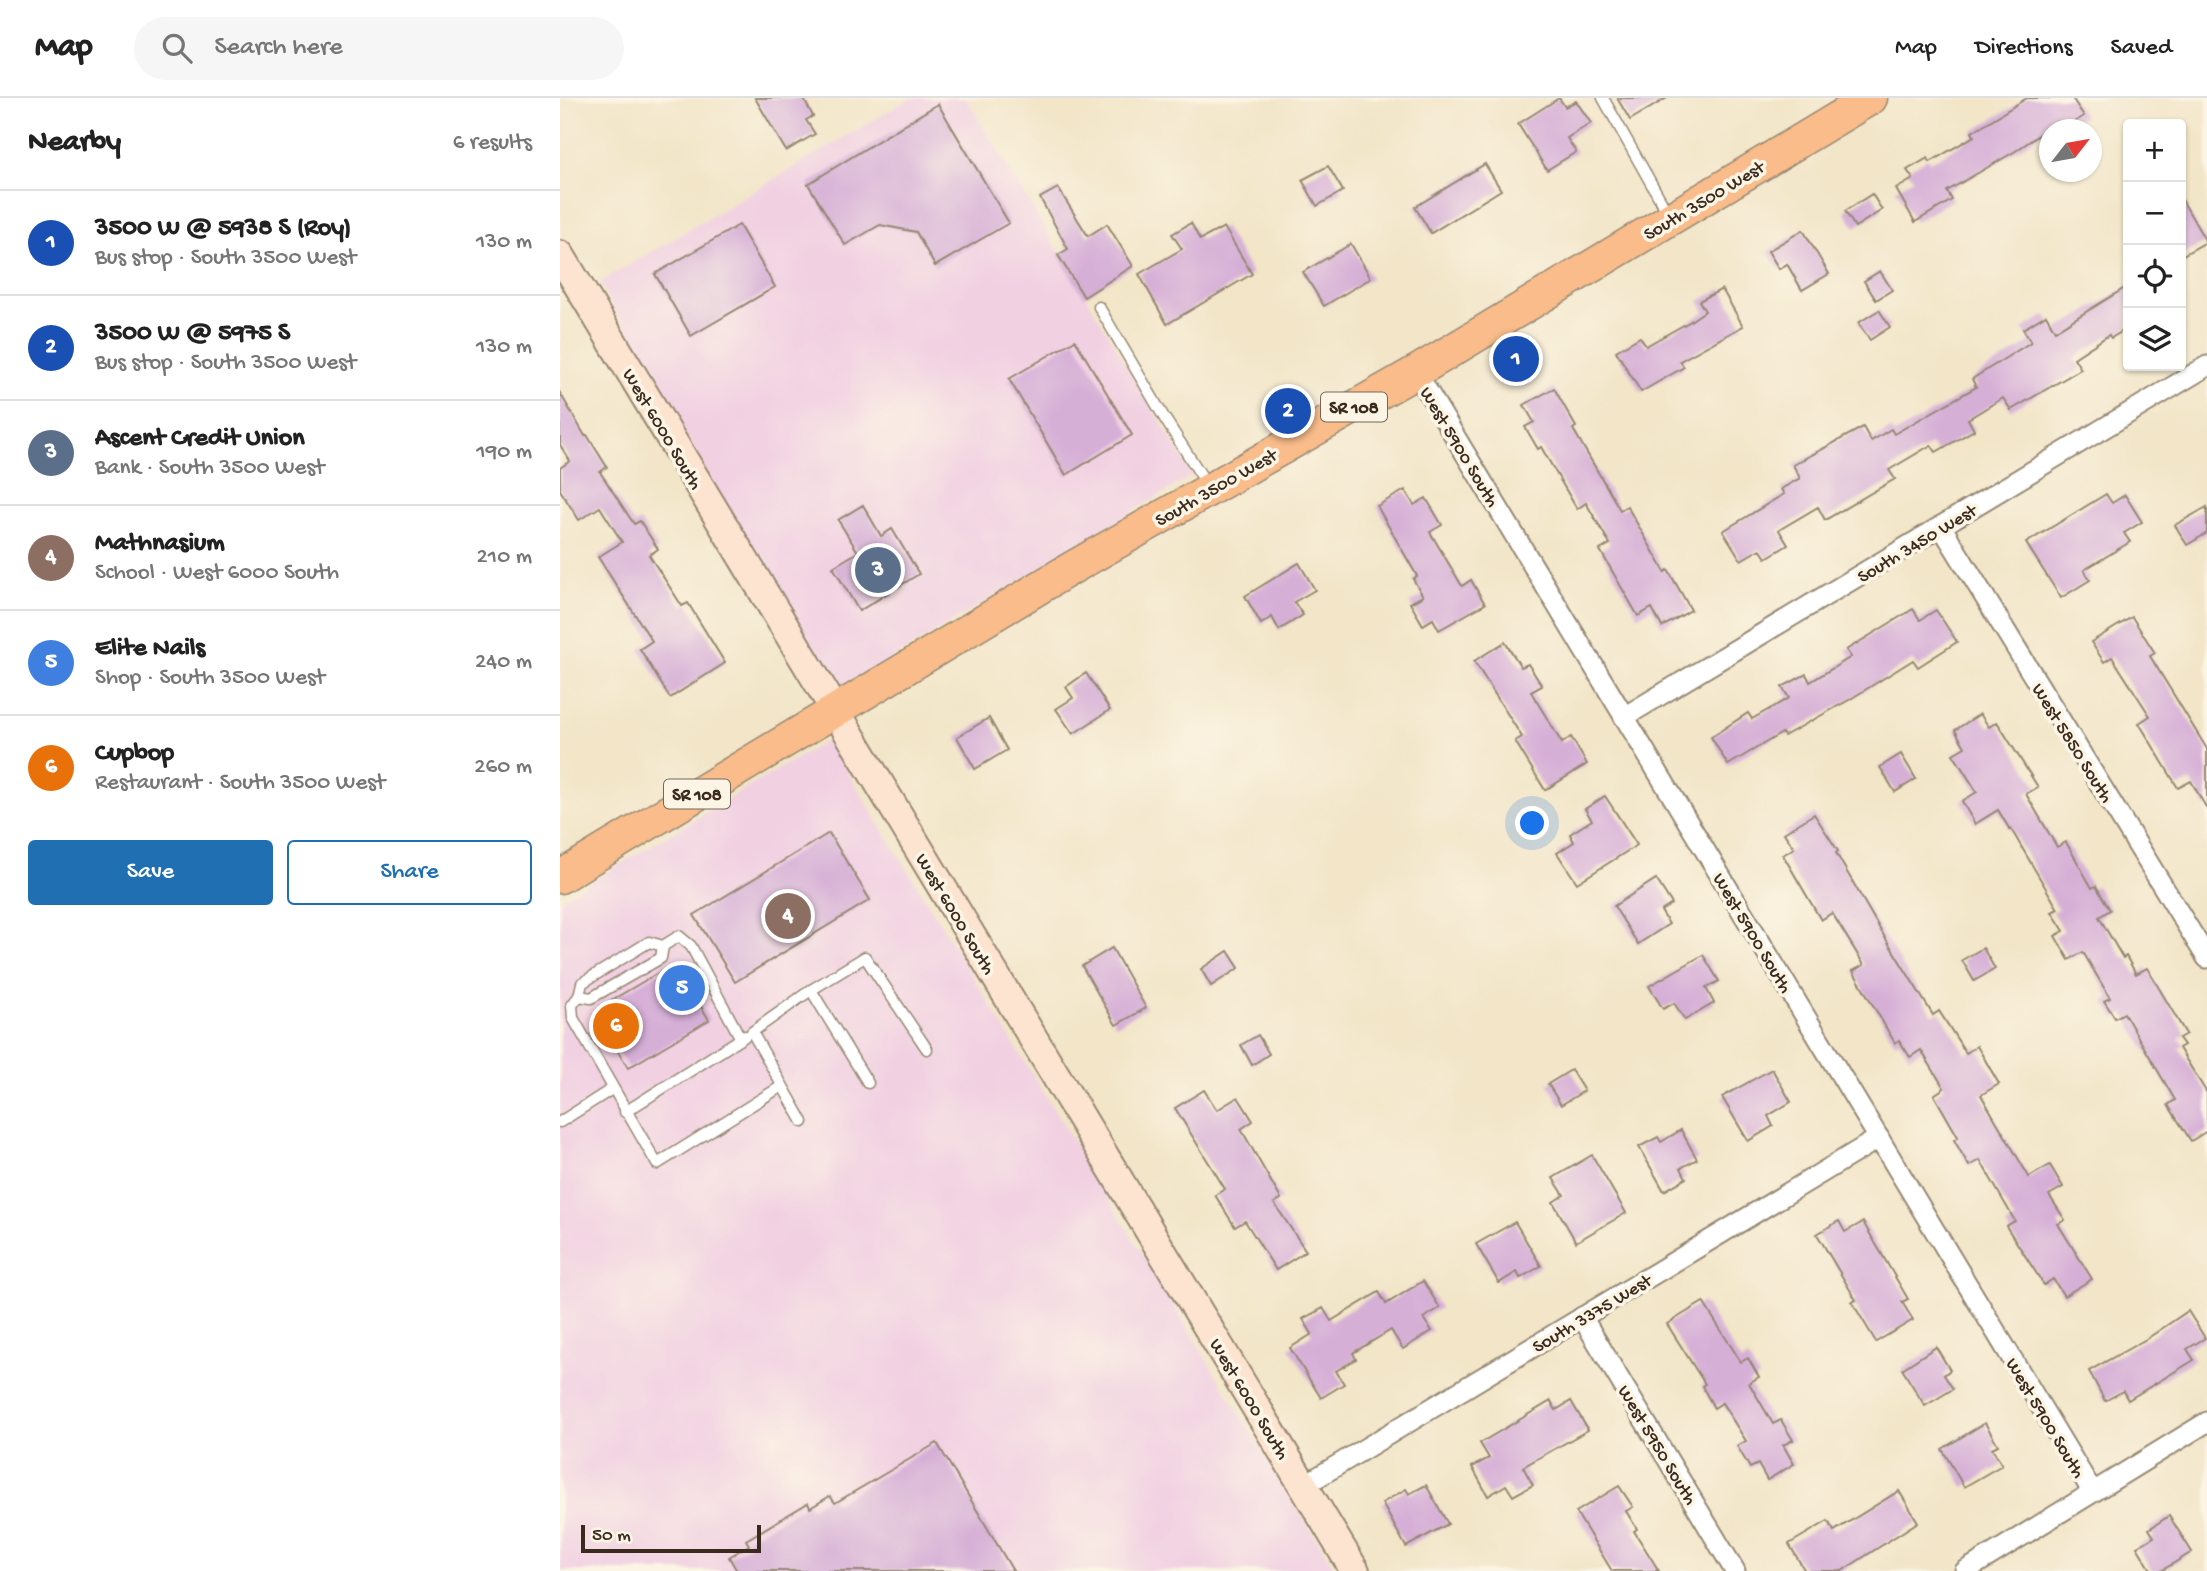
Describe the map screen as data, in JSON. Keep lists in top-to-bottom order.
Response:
{
  "streets": {
    "main road": ["South 3500 West", "SR 108"],
    "street": [
      "West 6000 South",
      "West 5900 South",
      "South 3450 West",
      "West 5850 South",
      "South 3375 West",
      "West 5950 South"
    ]
  },
  "crossings": [
    ["South 3500 West", "West 6000 South"],
    ["South 3500 West", "West 5900 South"],
    ["West 6000 South", "South 3375 West"],
    ["West 5900 South", "South 3450 West"],
    ["West 5900 South", "South 3375 West"],
    ["South 3450 West", "West 5850 South"],
    ["South 3375 West", "West 5950 South"]
  ],
  "scale_bar": "50 m",
  "north": "top right",
  "page": {
    "header": "Map",
    "search": "Search here",
    "nav": ["Map", "Directions", "Saved"],
    "heading": ["Nearby", "6 results"],
    "map_buttons": ["+", "−"],
    "list": [
      {
        "mark": "1",
        "name": "3500 W @ 5938 S (Roy)",
        "note": "Bus stop · South 3500 West",
        "value": "130 m"
      },
      {
        "mark": "2",
        "name": "3500 W @ 5975 S",
        "note": "Bus stop · South 3500 West",
        "value": "130 m"
      },
      {
        "mark": "3",
        "name": "Ascent Credit Union",
        "note": "Bank · South 3500 West",
        "value": "190 m"
      },
      {
        "mark": "4",
        "name": "Mathnasium",
        "note": "School · West 6000 South",
        "value": "210 m"
      },
      {
        "mark": "5",
        "name": "Elite Nails",
        "note": "Shop · South 3500 West",
        "value": "240 m"
      },
      {
        "mark": "6",
        "name": "Cupbop",
        "note": "Restaurant · South 3500 West",
        "value": "260 m"
      }
    ],
    "pins": [
      "1",
      "2",
      "3",
      "4",
      "5",
      "6"
    ],
    "buttons": ["Save", "Share"],
    "scale": "50 m"
  }
}
